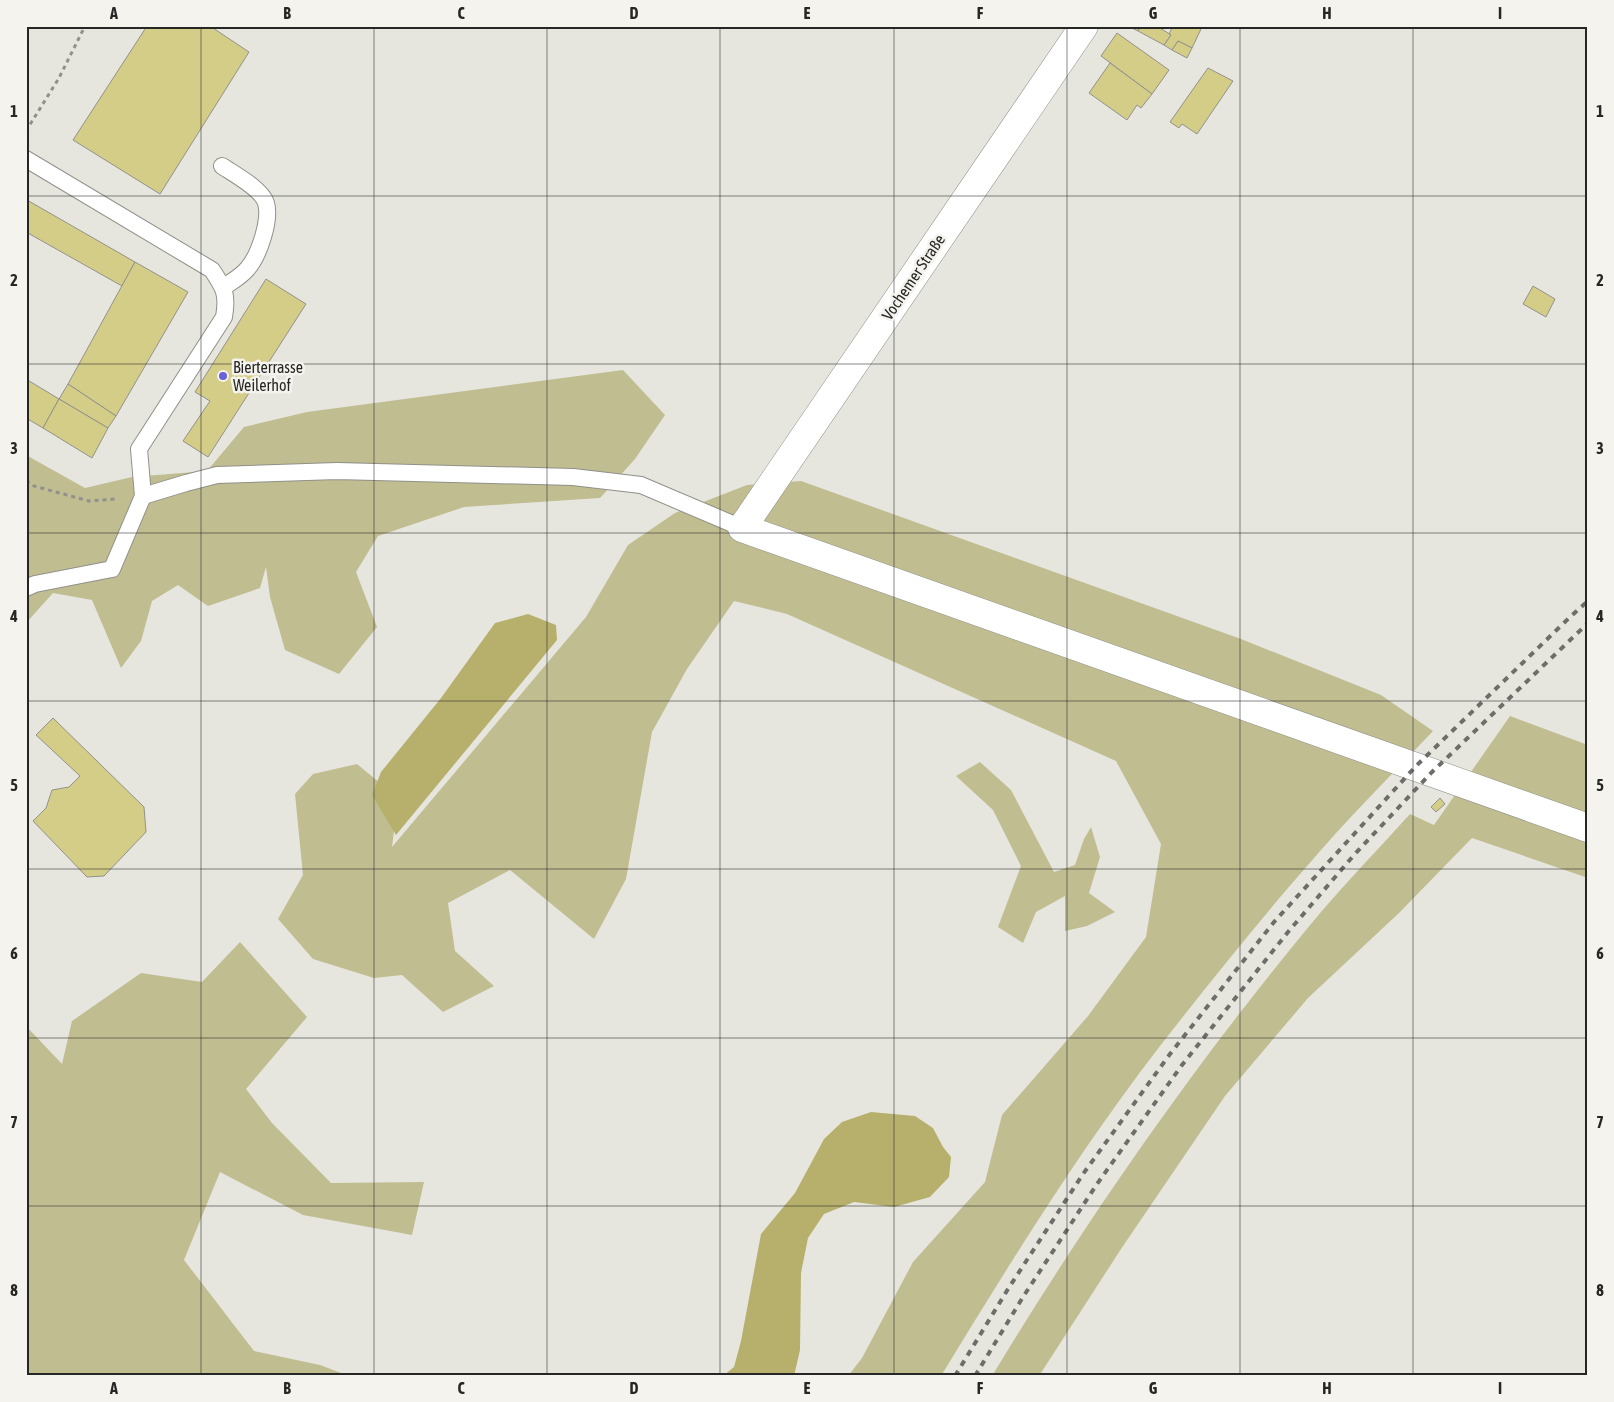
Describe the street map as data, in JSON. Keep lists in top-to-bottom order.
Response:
{
  "streets": {
    "street": ["Vochemer Straße"]
  },
  "places": ["Bierterrasse Weilerhof"],
  "grid": {
    "columns": [
      "A",
      "B",
      "C",
      "D",
      "E",
      "F",
      "G",
      "H",
      "I"
    ],
    "rows": [
      "1",
      "2",
      "3",
      "4",
      "5",
      "6",
      "7",
      "8"
    ]
  }
}
